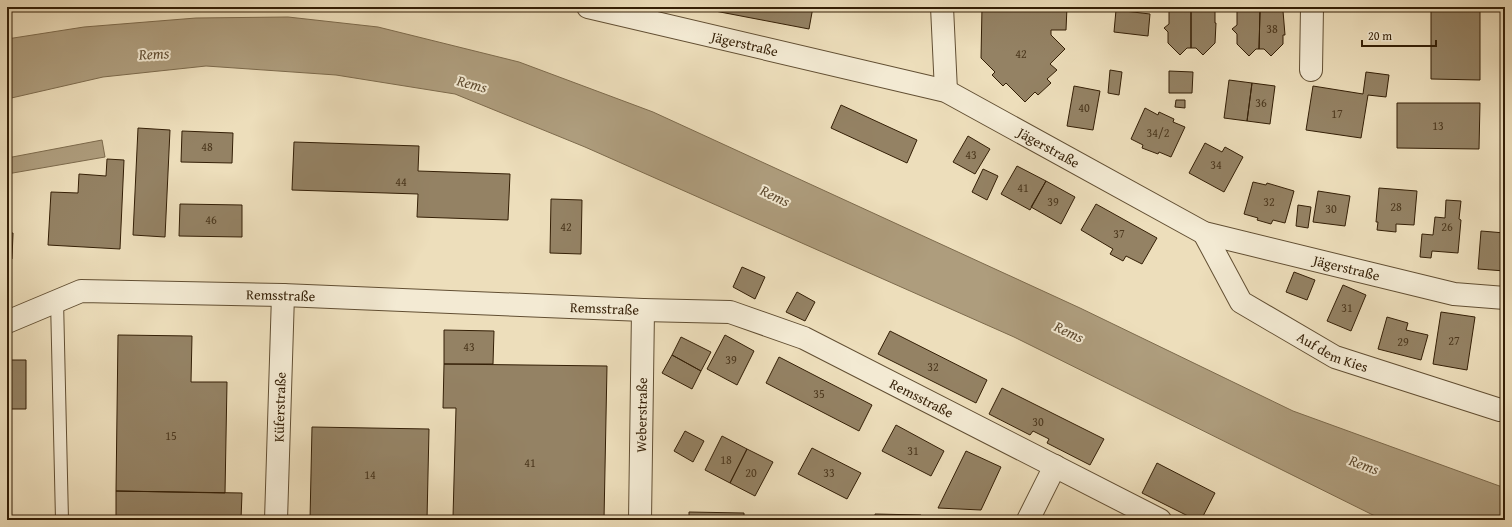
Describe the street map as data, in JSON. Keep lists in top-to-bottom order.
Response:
{
  "streets": {
    "street": [
      "Jägerstraße",
      "Remsstraße",
      "Auf dem Kies",
      "Küferstraße",
      "Weberstraße"
    ]
  },
  "crossings": [
    ["Jägerstraße", "Auf dem Kies"],
    ["Remsstraße", "Küferstraße"],
    ["Remsstraße", "Weberstraße"]
  ],
  "water": ["Rems"],
  "house_numbers": [
    "38",
    "42",
    "36",
    "40",
    "17",
    "13",
    "34/2",
    "48",
    "43",
    "34",
    "44",
    "41",
    "39",
    "32",
    "28",
    "30",
    "46",
    "42",
    "26",
    "37",
    "31",
    "27",
    "29",
    "43",
    "39",
    "32",
    "35",
    "30",
    "15",
    "31",
    "18",
    "41",
    "20",
    "33",
    "14"
  ],
  "scale_bar": "20 m"
}
